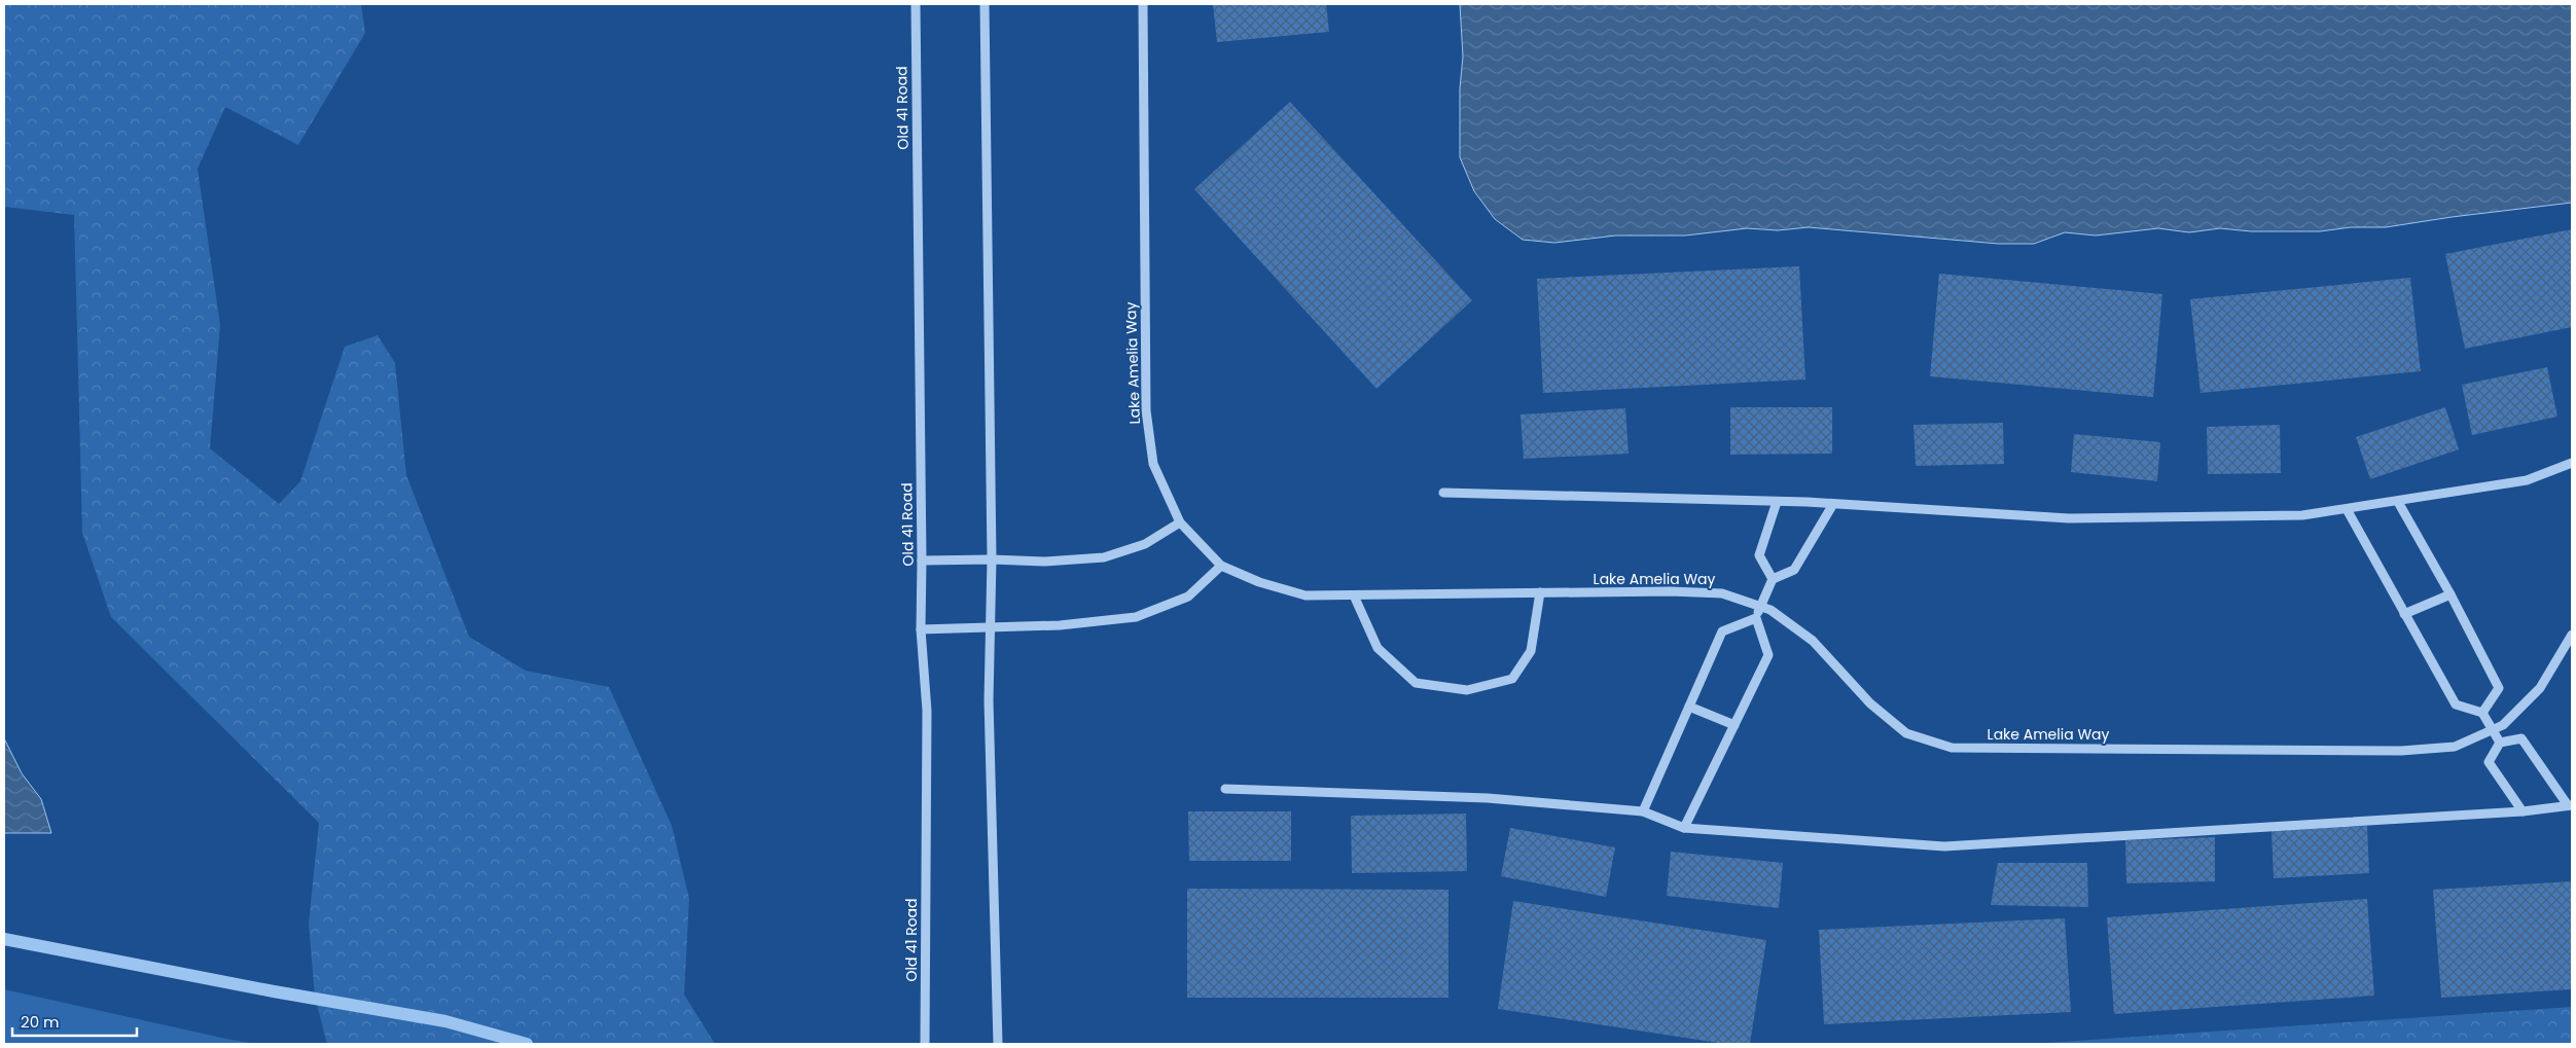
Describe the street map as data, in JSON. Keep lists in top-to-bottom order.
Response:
{
  "streets": {
    "street": ["Old 41 Road", "Lake Amelia Way"]
  },
  "scale_bar": "20 m"
}
